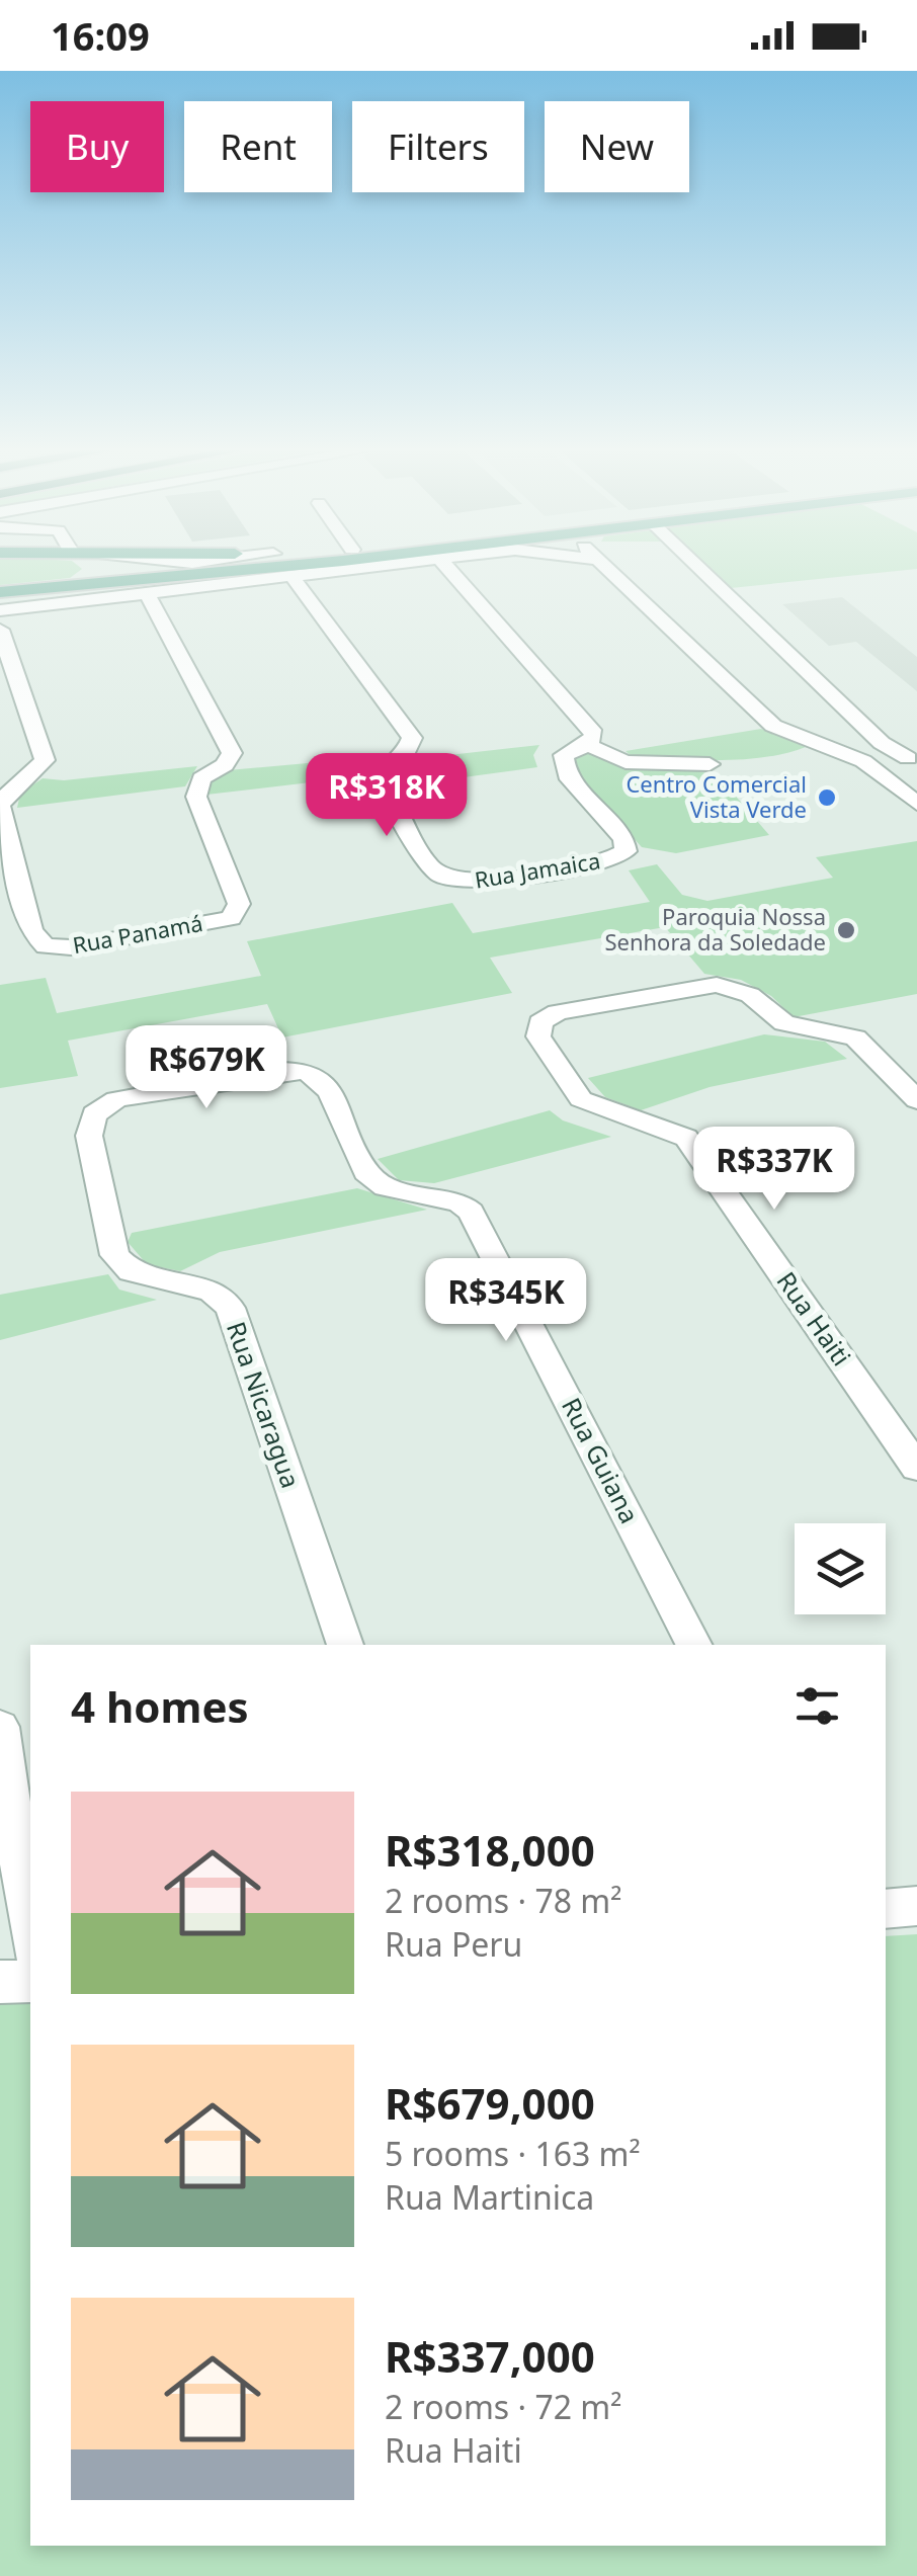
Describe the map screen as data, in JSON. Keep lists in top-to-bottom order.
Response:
{
  "streets": {
    "street": [
      "Rua Jamaica",
      "Rua Panamá",
      "Rua Haiti",
      "Rua Nicaragua",
      "Rua Guiana"
    ]
  },
  "crossings": [
    ["Rua Nicaragua", "Rua Guiana"]
  ],
  "places": ["Centro Comercial Vista Verde", "Paroquia Nossa Senhora da Soledade"],
  "page": {
    "status": "16:09",
    "chip": [
      "Buy",
      "Rent",
      "Filters",
      "New"
    ],
    "price": [
      "R$318K",
      "R$679K",
      "R$337K",
      "R$345K"
    ],
    "heading": "4 homes",
    "list": [
      {
        "name": "R$318,000",
        "note": "2 rooms · 78 m² · Rua Peru"
      },
      {
        "name": "R$679,000",
        "note": "5 rooms · 163 m² · Rua Martinica"
      },
      {
        "name": "R$337,000",
        "note": "2 rooms · 72 m² · Rua Haiti"
      }
    ]
  }
}
